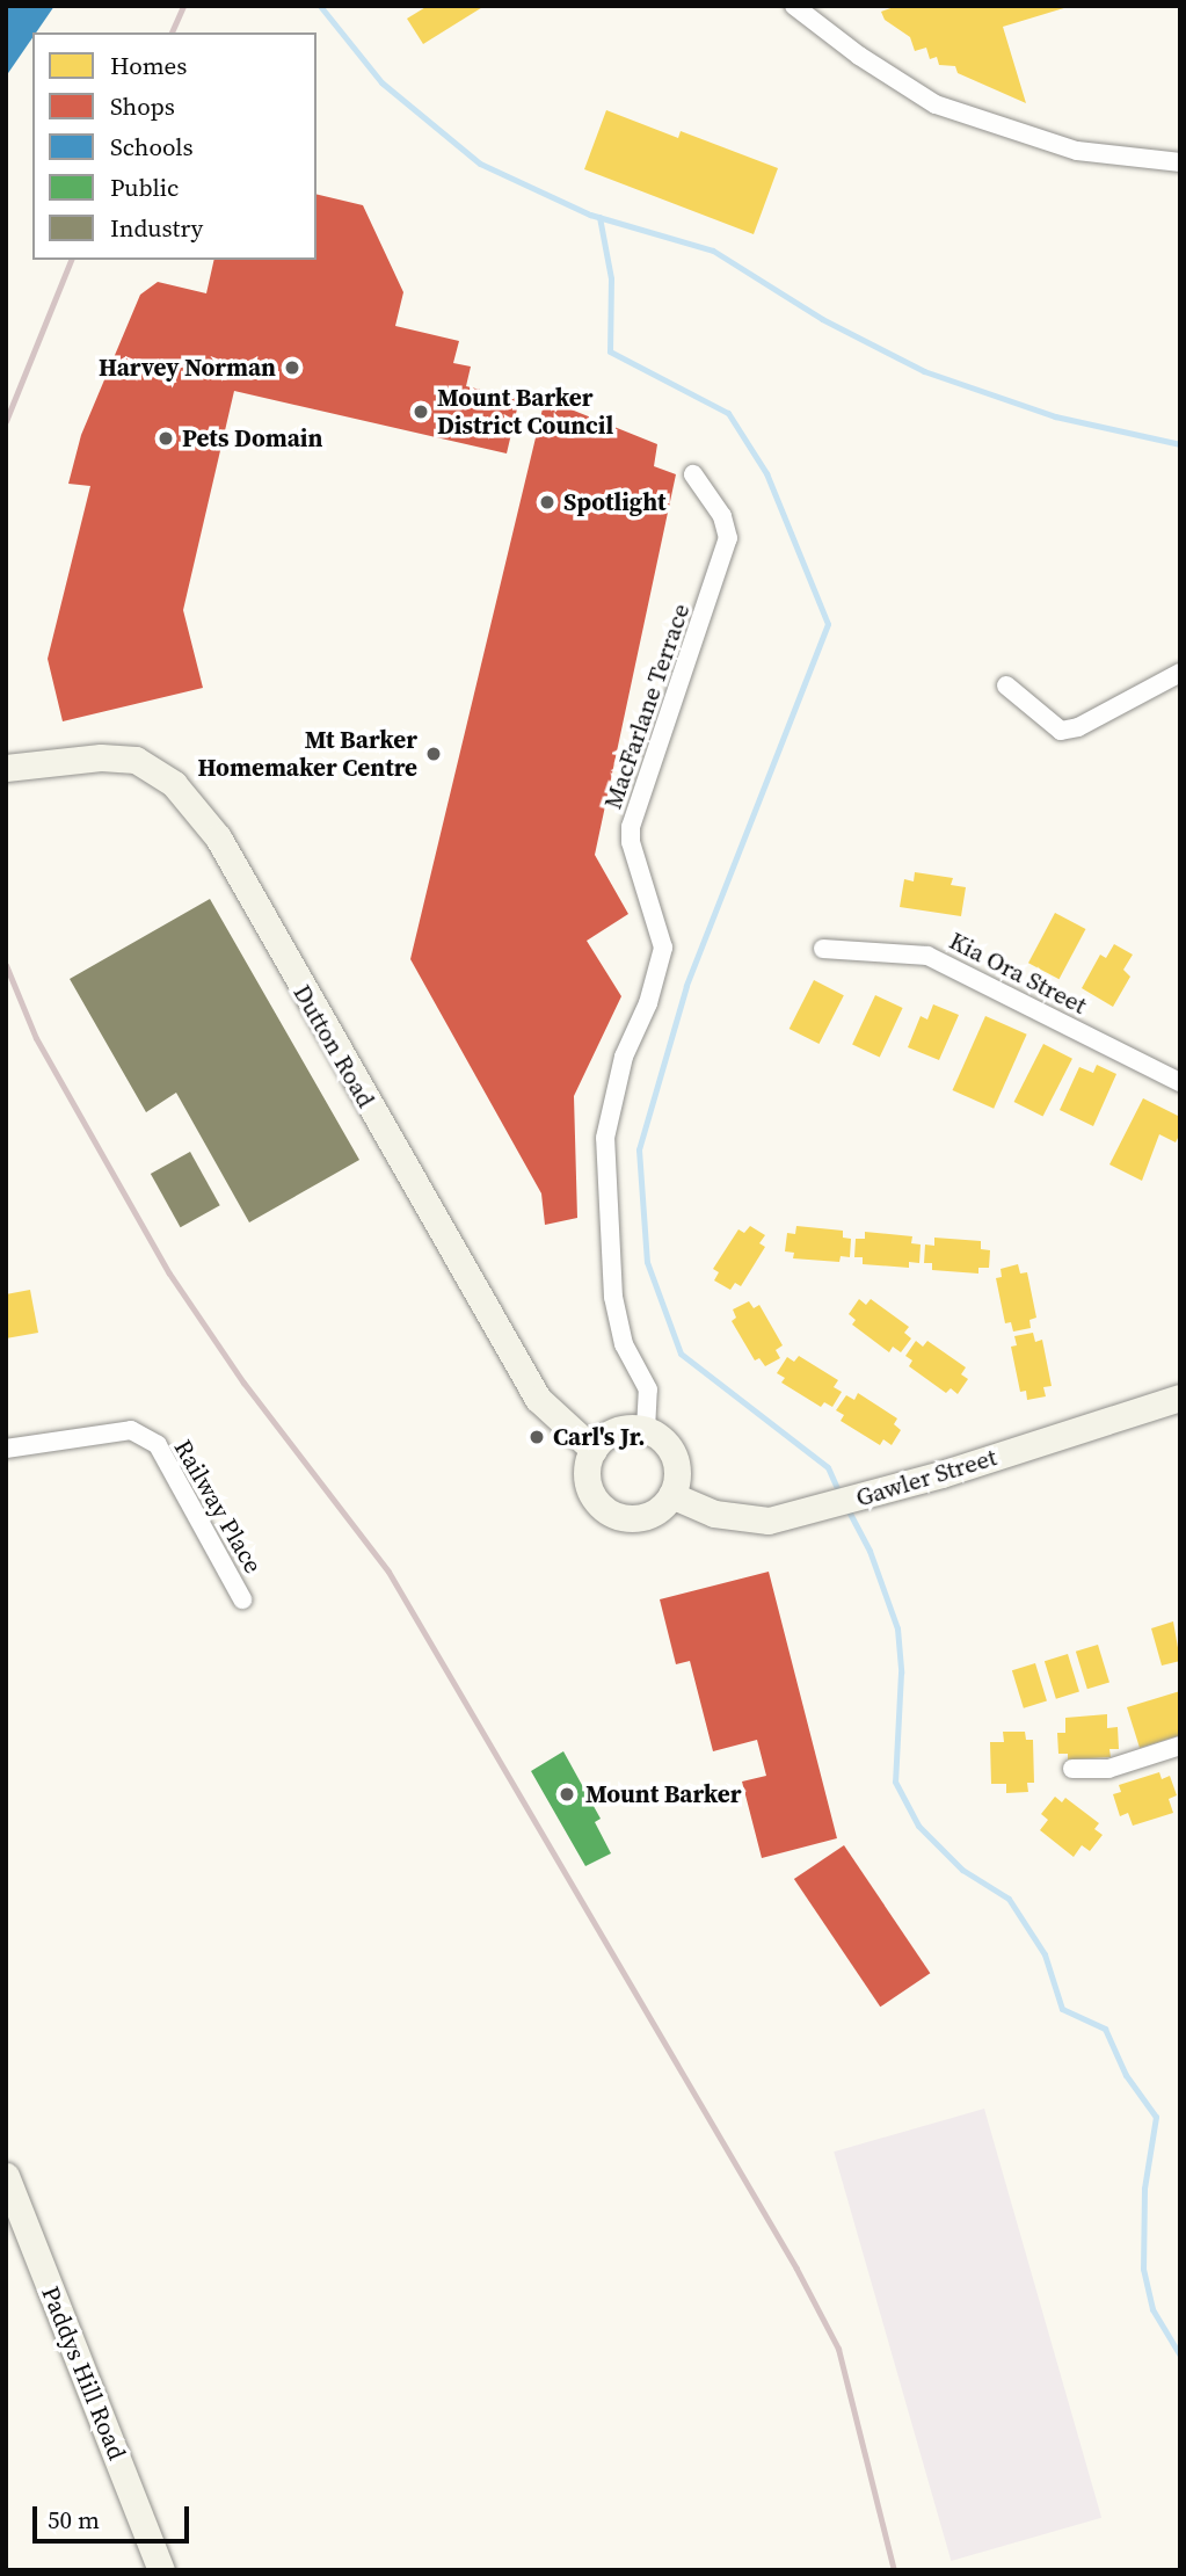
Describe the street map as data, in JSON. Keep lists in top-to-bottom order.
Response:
{
  "streets": {
    "street": [
      "MacFarlane Terrace",
      "Kia Ora Street",
      "Dutton Road",
      "Gawler Street",
      "Railway Place",
      "Paddys Hill Road"
    ]
  },
  "crossings": [
    ["MacFarlane Terrace", "Dutton Road"],
    ["MacFarlane Terrace", "Gawler Street"],
    ["Dutton Road", "Gawler Street"]
  ],
  "places": [
    "Harvey Norman",
    "Mount Barker District Council",
    "Pets Domain",
    "Spotlight",
    "Mt Barker Homemaker Centre",
    "Carl's Jr.",
    "Mount Barker"
  ],
  "legend": [
    "Homes",
    "Shops",
    "Schools",
    "Public",
    "Industry"
  ],
  "scale_bar": "50 m"
}
